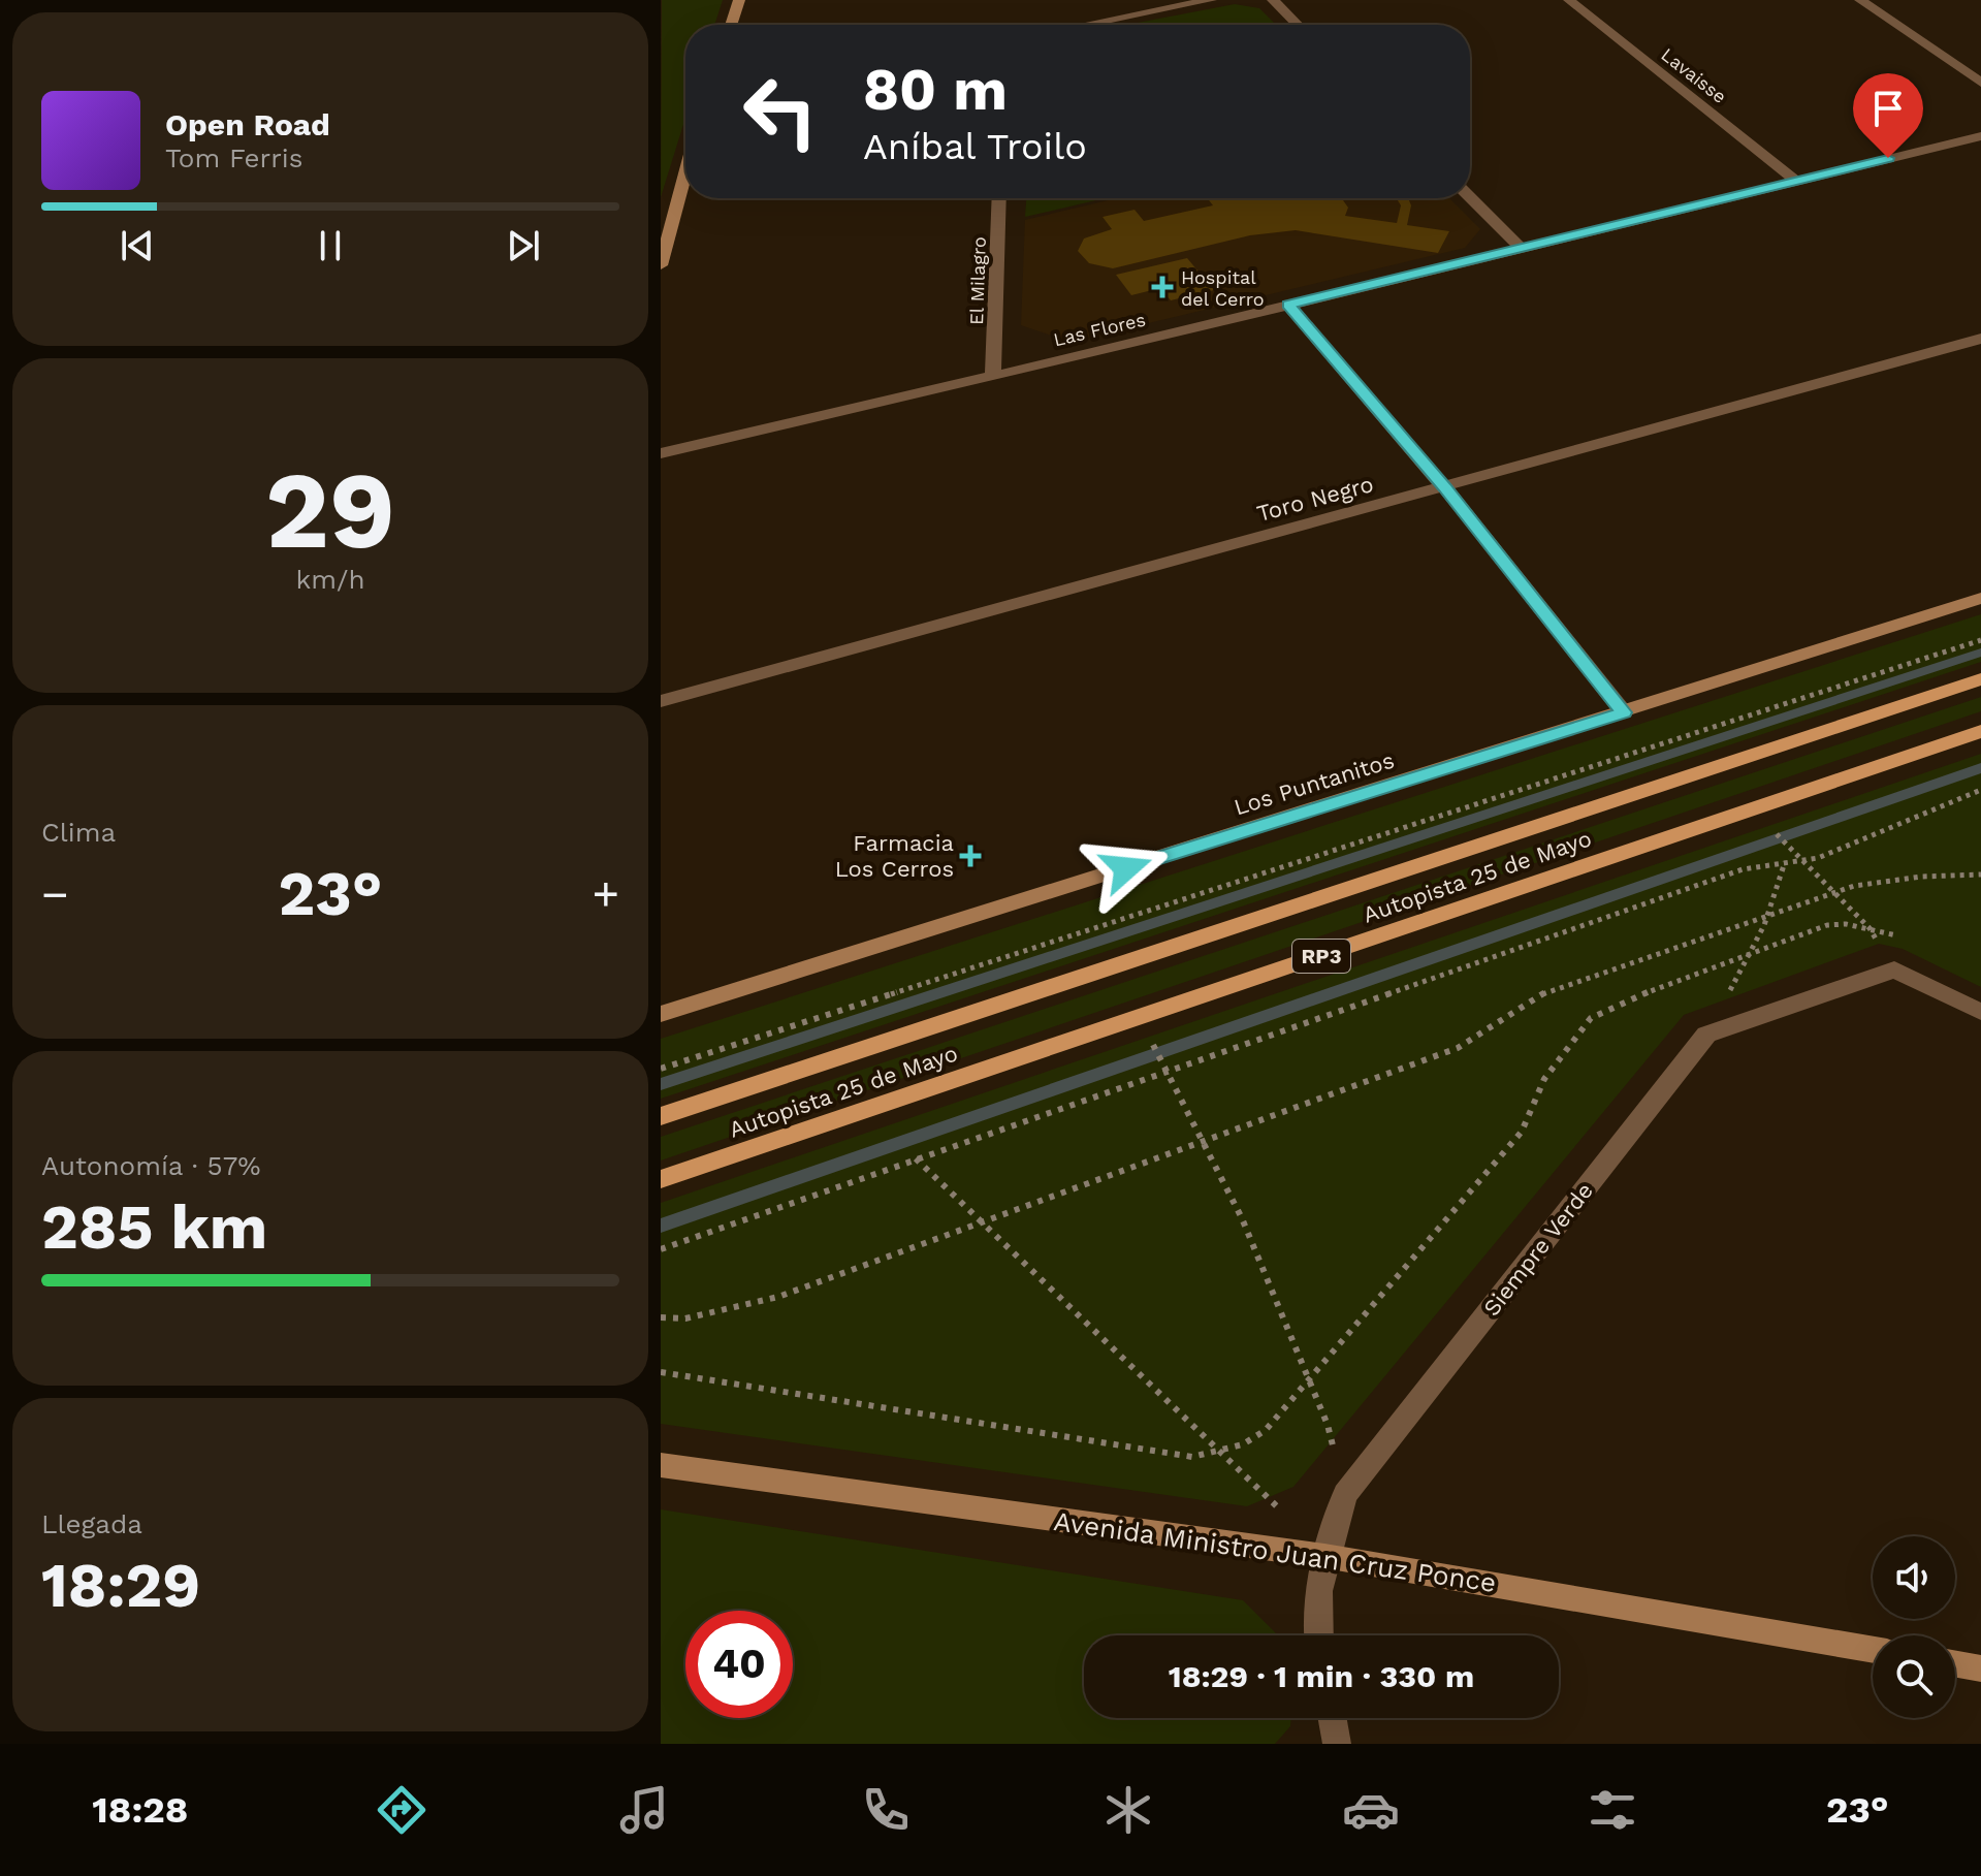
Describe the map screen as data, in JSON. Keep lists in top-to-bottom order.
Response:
{
  "streets": {
    "main road": ["Autopista 25 de Mayo", "RP3"],
    "street": [
      "Lavaisse",
      "El Milagro",
      "Las Flores",
      "Toro Negro",
      "Los Puntanitos",
      "Siempre Verde",
      "Avenida Ministro Juan Cruz Ponce"
    ]
  },
  "crossings": [
    ["Lavaisse", "Las Flores"],
    ["El Milagro", "Las Flores"],
    ["Siempre Verde", "Avenida Ministro Juan Cruz Ponce"]
  ],
  "places": {
    "health": ["Hospital del Cerro", "Farmacia Los Cerros"]
  },
  "page": {
    "turn": ["80 m", "Aníbal Troilo"],
    "song": ["Open Road", "Tom Ferris"],
    "tile": [
      ["29", "km/h"],
      "Clima",
      ["Autonomía · 57%", "285 km"],
      ["Llegada", "18:29"]
    ],
    "heat": ["−", "23°", "+"],
    "limit": "40",
    "trip": "18:29 · 1 min · 330 m",
    "tabs": ["18:28", "23°"]
  }
}
